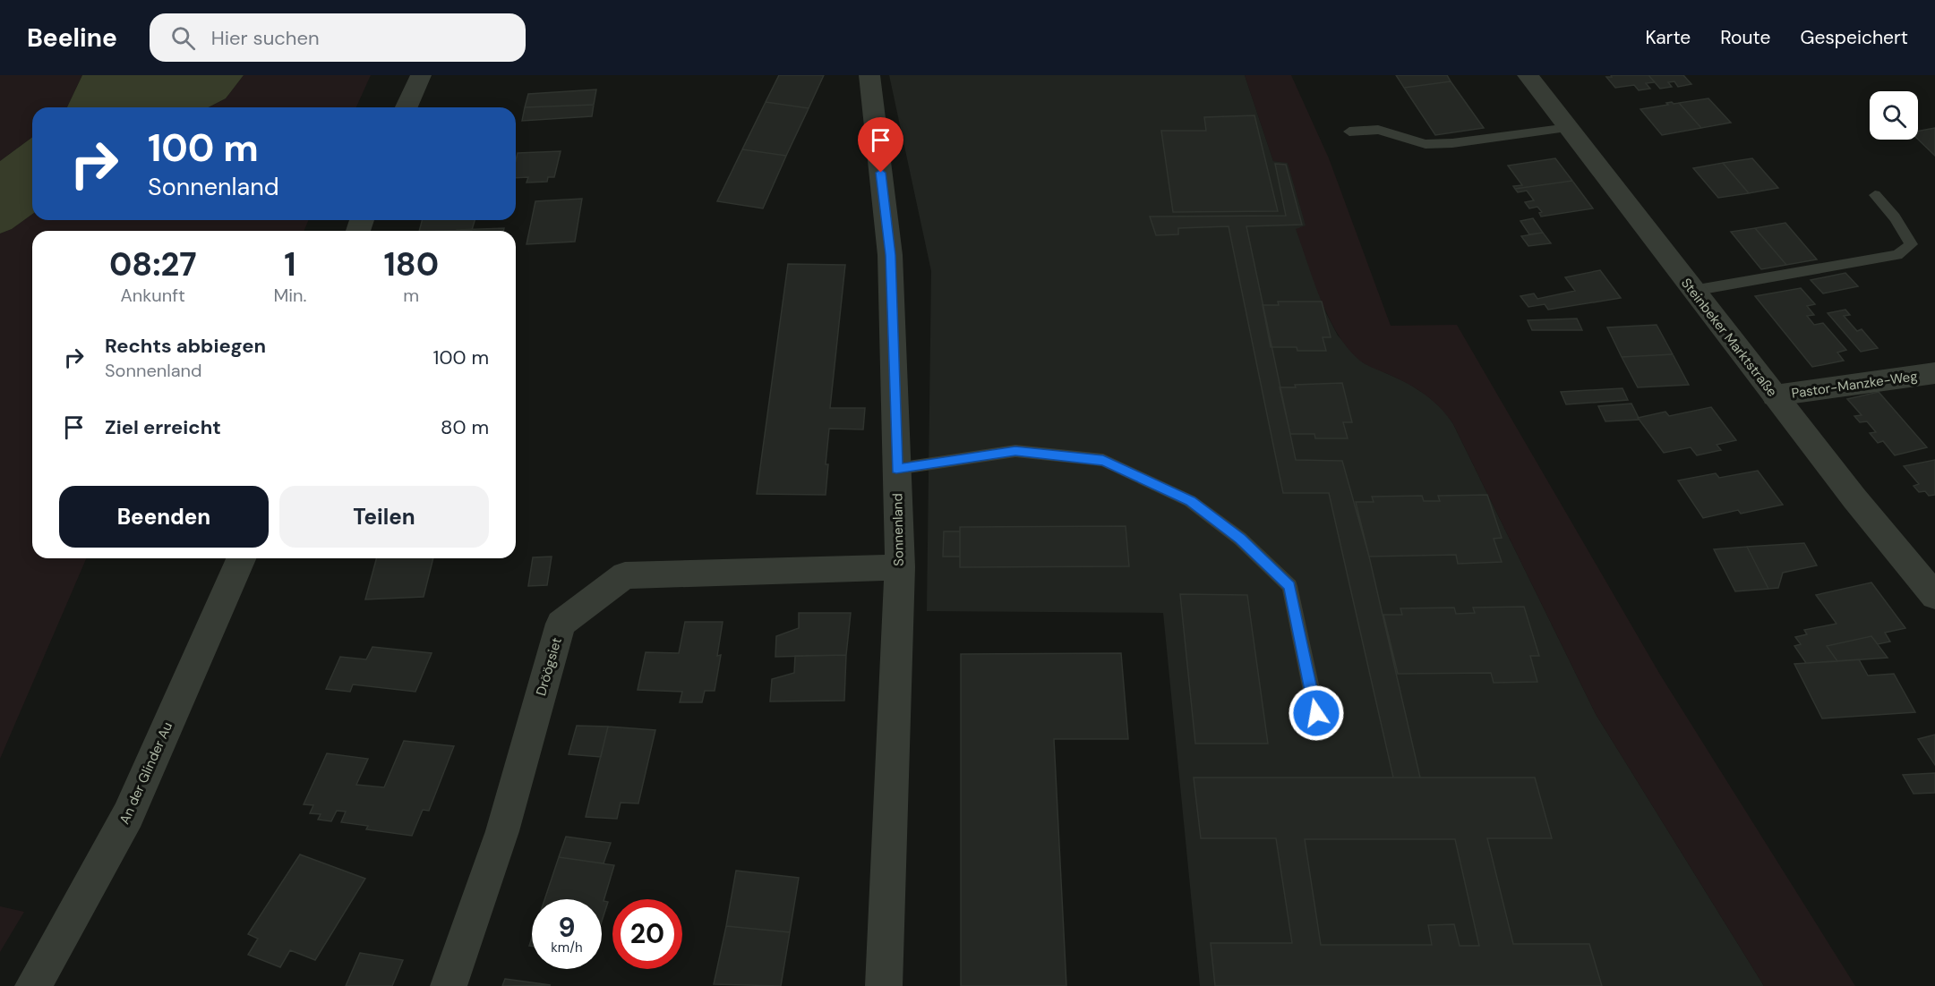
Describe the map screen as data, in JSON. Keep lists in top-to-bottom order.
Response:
{
  "streets": {
    "street": [
      "Steinbeker Marktstraße",
      "Pastor-Manzke-Weg",
      "Sonnenland",
      "Dröögsiet",
      "An der Glinder Au"
    ]
  },
  "crossings": [
    ["Steinbeker Marktstraße", "Pastor-Manzke-Weg"],
    ["Sonnenland", "Dröögsiet"]
  ],
  "page": {
    "header": "Beeline",
    "search": "Hier suchen",
    "nav": ["Karte", "Route", "Gespeichert"],
    "turn": ["100 m", "Sonnenland"],
    "eta": [
      "08:27",
      "Ankunft",
      "1",
      "Min.",
      "180",
      "m"
    ],
    "list": [
      {
        "name": "Rechts abbiegen",
        "note": "Sonnenland",
        "value": "100 m"
      },
      {
        "name": "Ziel erreicht",
        "value": "80 m"
      }
    ],
    "buttons": ["Beenden", "Teilen"],
    "speed": "9 km/h",
    "limit": "20"
  }
}
